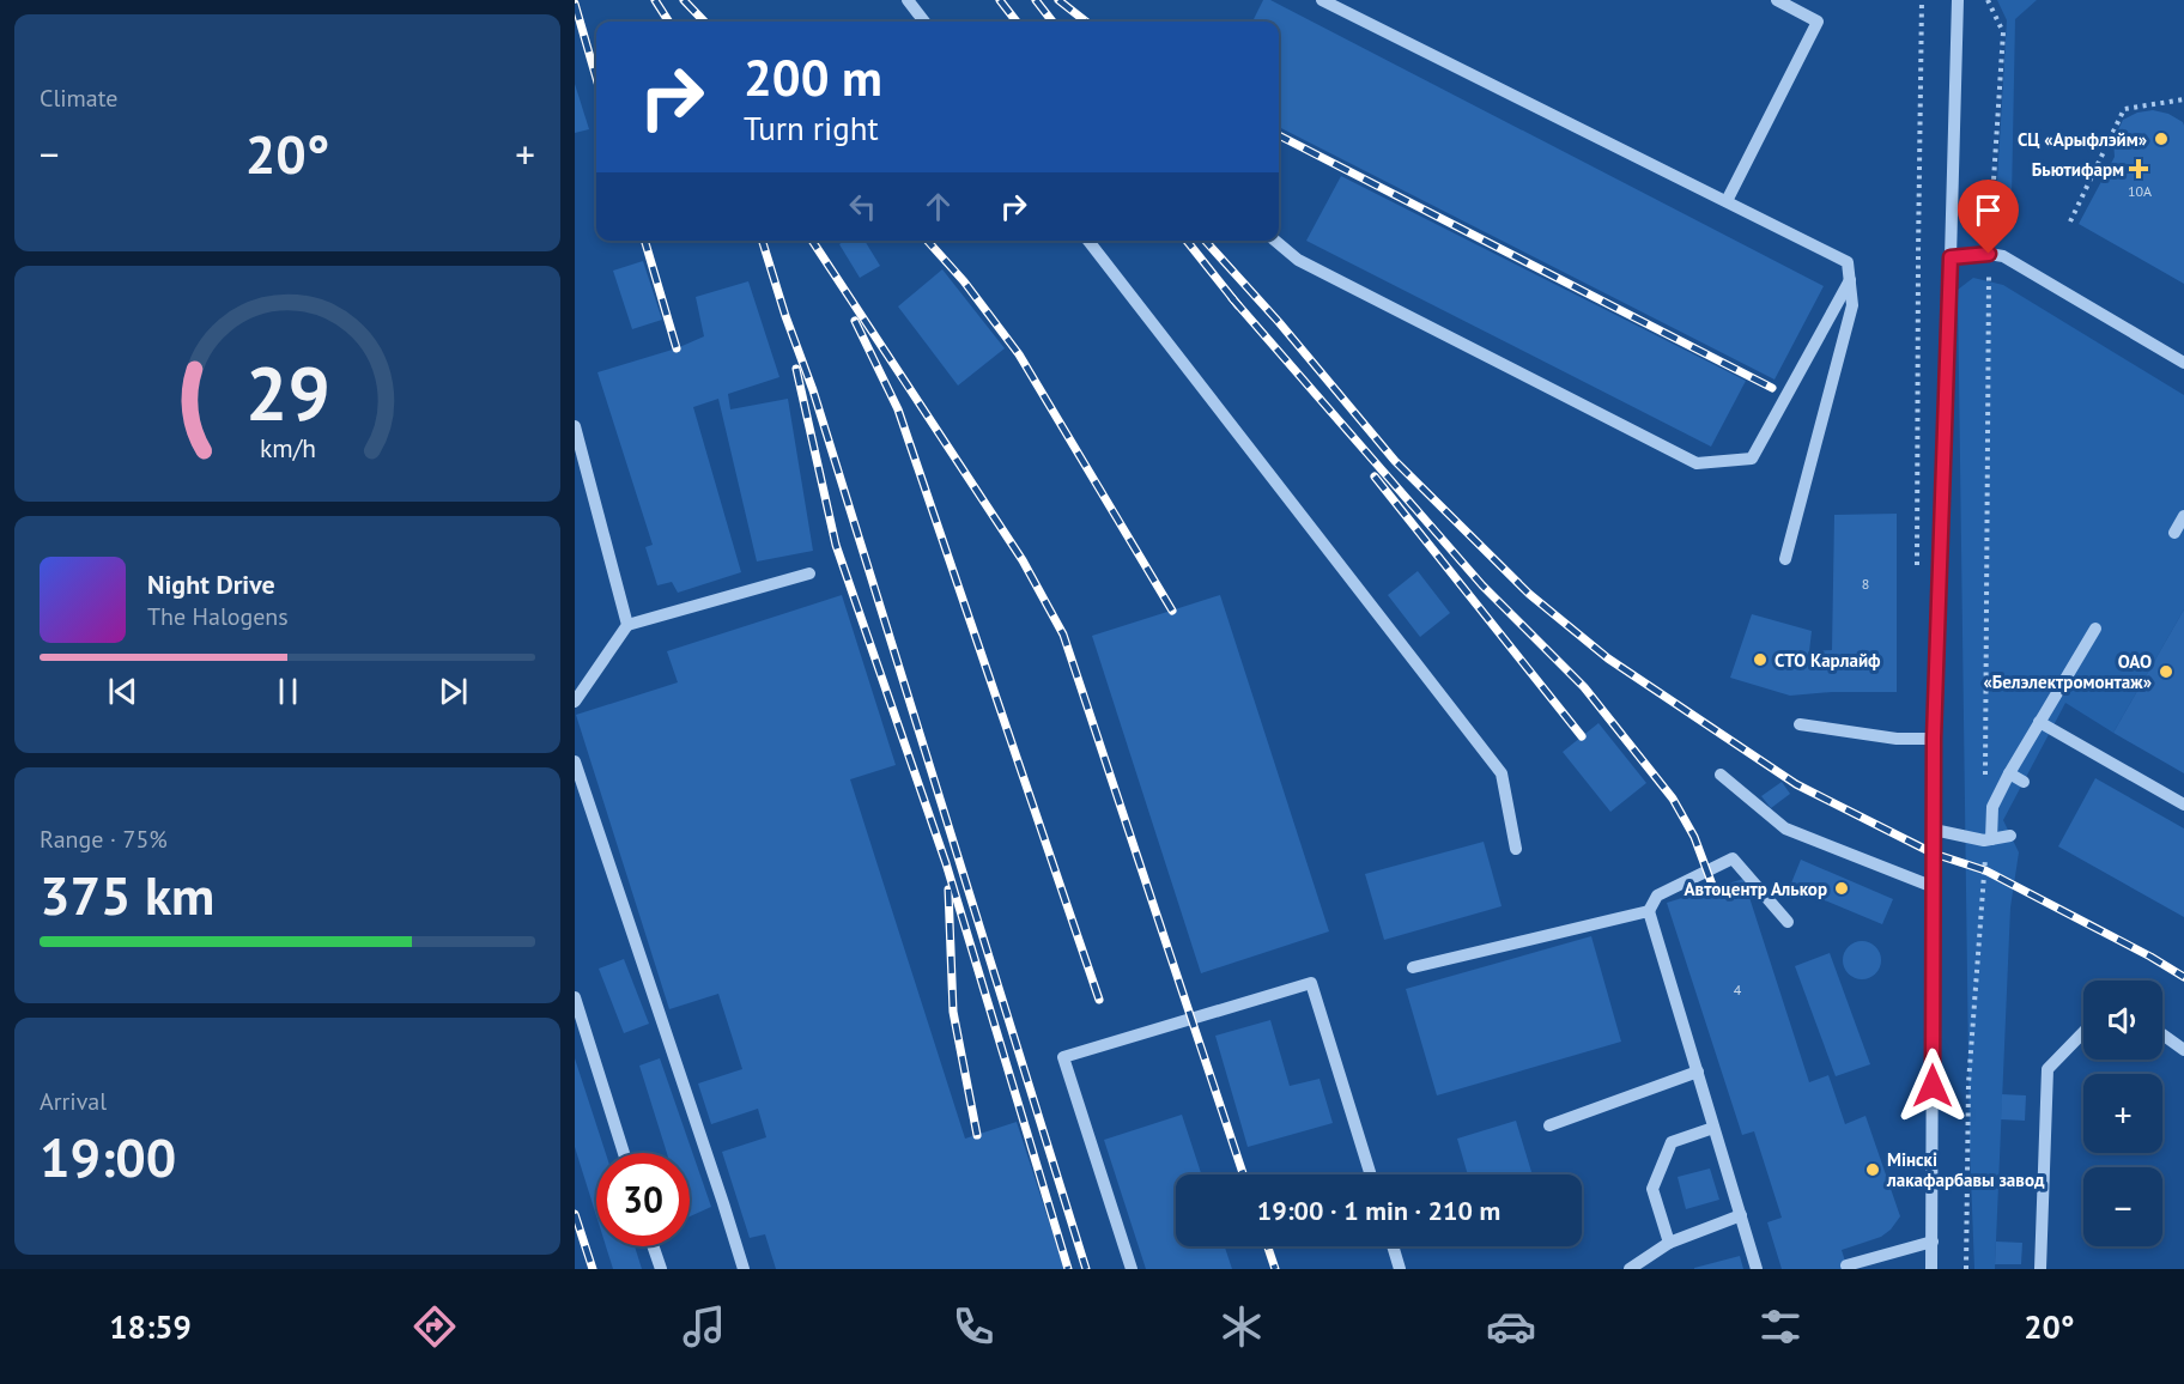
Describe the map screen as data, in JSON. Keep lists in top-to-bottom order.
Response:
{
  "places": {
    "other": [
      "СЦ «Арыфлэйм»",
      "СТО Карлайф",
      "ОАО «Белэлектромонтаж»",
      "Автоцентр Алькор",
      "Мінскі лакафарбавы завод"
    ],
    "health": ["Бьютифарм"]
  },
  "house_numbers": ["10А", "8", "4"],
  "page": {
    "tile": [
      "Climate",
      ["Range · 75%", "375 km"],
      ["Arrival", "19:00"]
    ],
    "turn": ["200 m", "Turn right"],
    "heat": ["−", "20°", "+"],
    "song": ["Night Drive", "The Halogens"],
    "map_buttons": ["+", "−"],
    "limit": "30",
    "trip": "19:00 · 1 min · 210 m",
    "tabs": ["18:59", "20°"],
    "gauge": ["29", "km/h"]
  }
}
